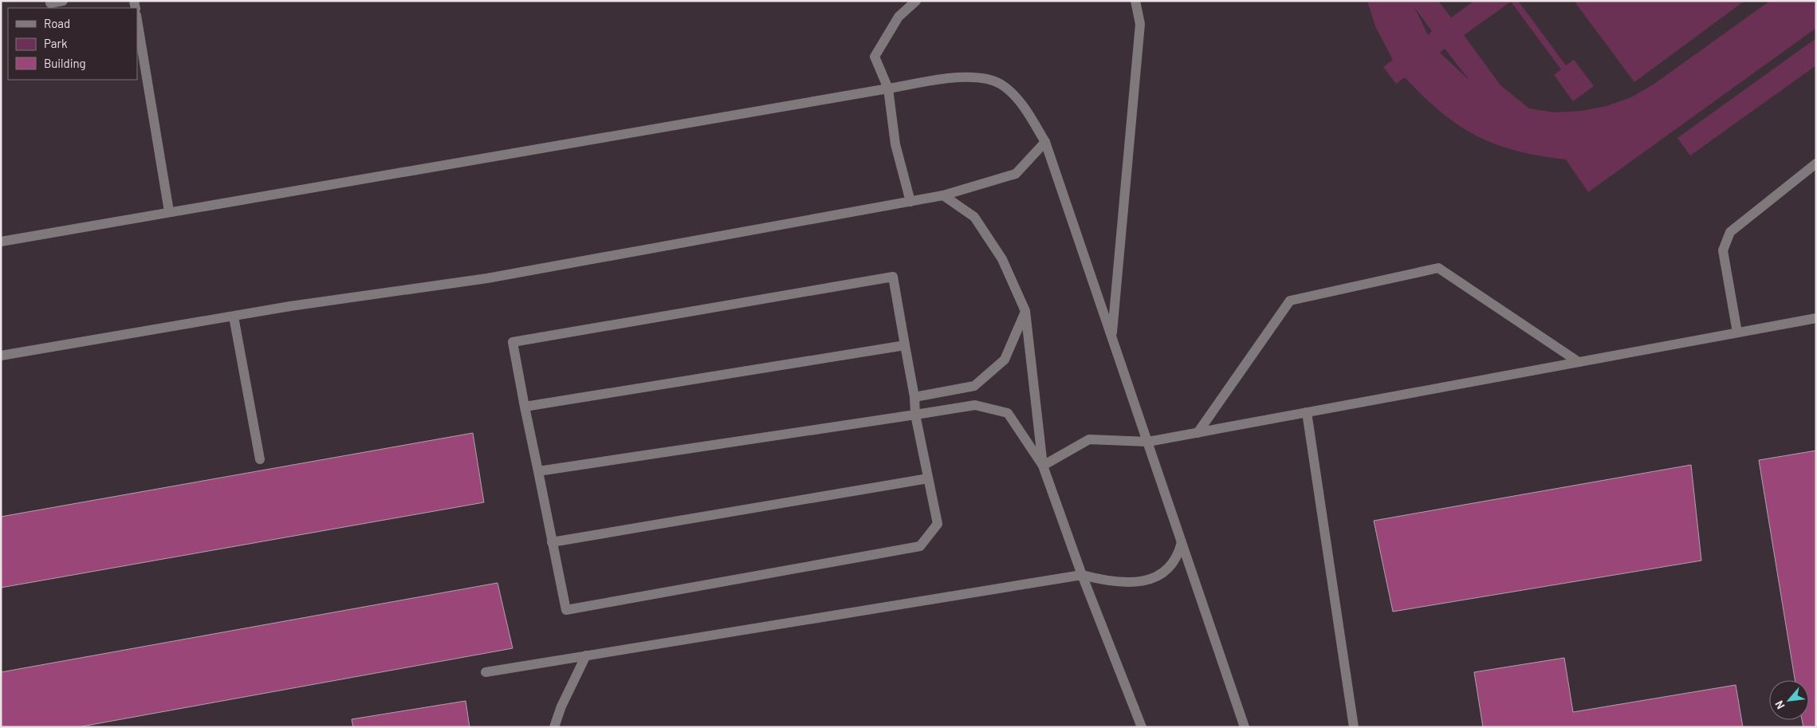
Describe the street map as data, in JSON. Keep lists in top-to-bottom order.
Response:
{
  "legend": ["Road", "Park", "Building"],
  "north": "bottom left"
}
